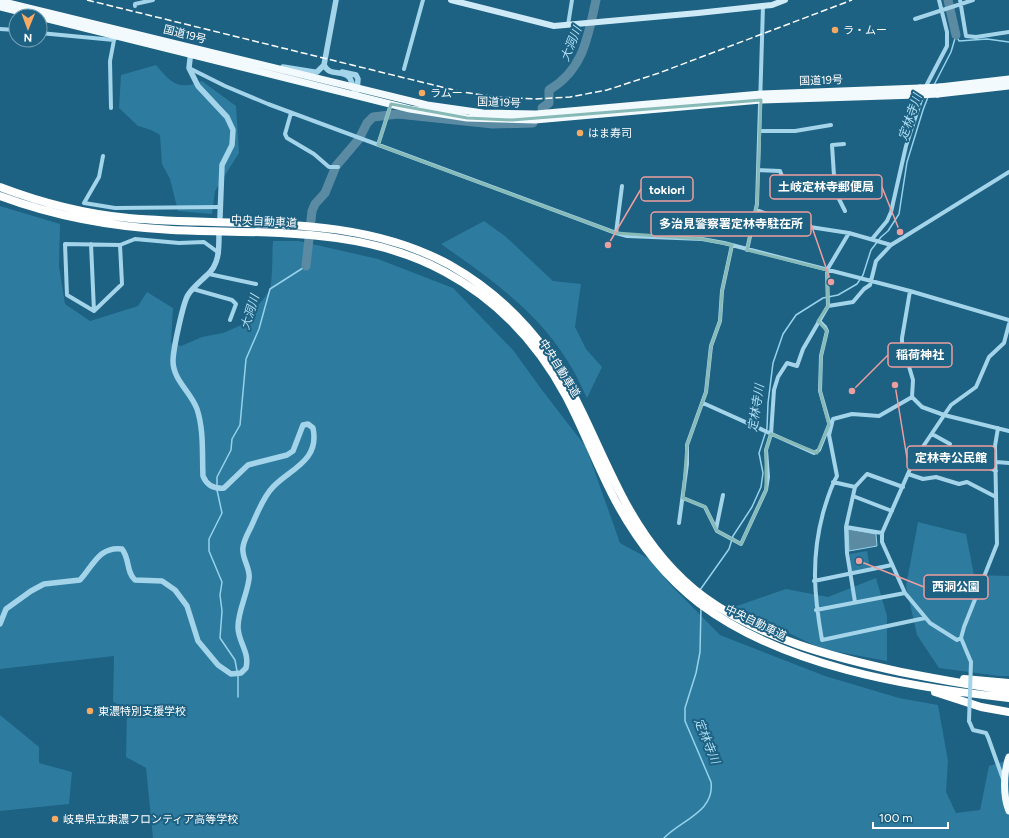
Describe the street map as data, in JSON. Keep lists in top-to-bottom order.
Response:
{
  "streets": {
    "highway": ["国道19号", "中央自動車道"]
  },
  "water": ["大洞川", "定林寺川"],
  "places": [
    "ラ・ムー",
    "ラムー",
    "はま寿司",
    "土岐定林寺郵便局",
    "tokiori",
    "多治見警察署定林寺駐在所",
    "定林寺公民館",
    "稲荷神社",
    "西洞公園",
    "東濃特別支援学校",
    "岐阜県立東濃フロンティア高等学校"
  ],
  "scale_bar": "100 m",
  "north": "bottom"
}
